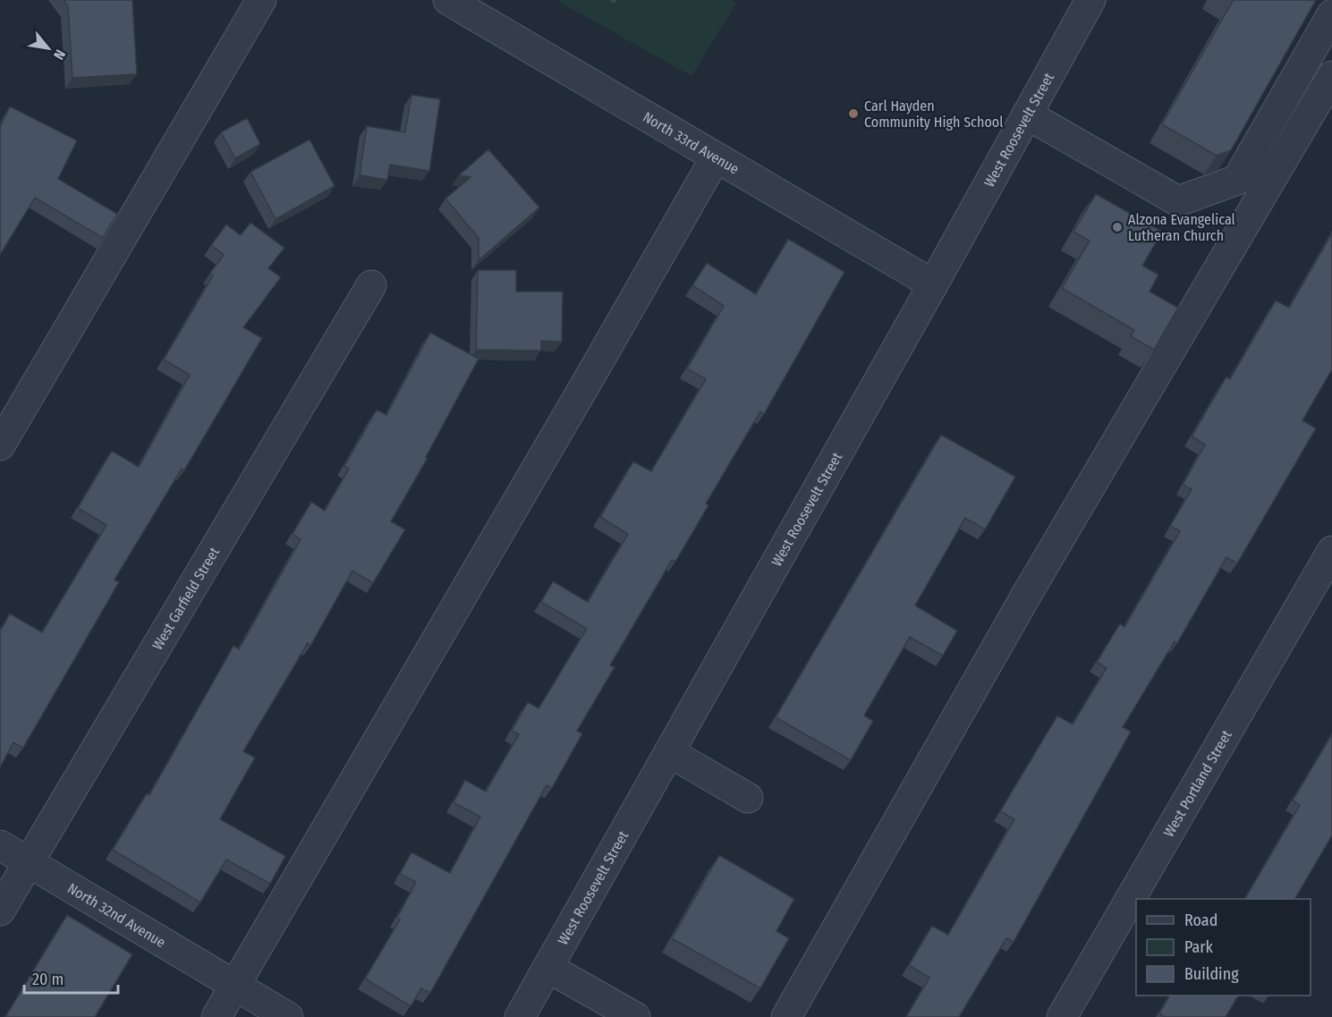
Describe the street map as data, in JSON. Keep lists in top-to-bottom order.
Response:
{
  "streets": {
    "street": [
      "West Roosevelt Street",
      "North 33rd Avenue",
      "West Garfield Street",
      "West Portland Street",
      "North 32nd Avenue"
    ]
  },
  "crossings": [
    ["West Roosevelt Street", "North 33rd Avenue"],
    ["West Garfield Street", "North 32nd Avenue"]
  ],
  "places": ["Carl Hayden Community High School", "Alzona Evangelical Lutheran Church"],
  "legend": ["Road", "Park", "Building"],
  "scale_bar": "20 m",
  "north": "bottom right"
}
